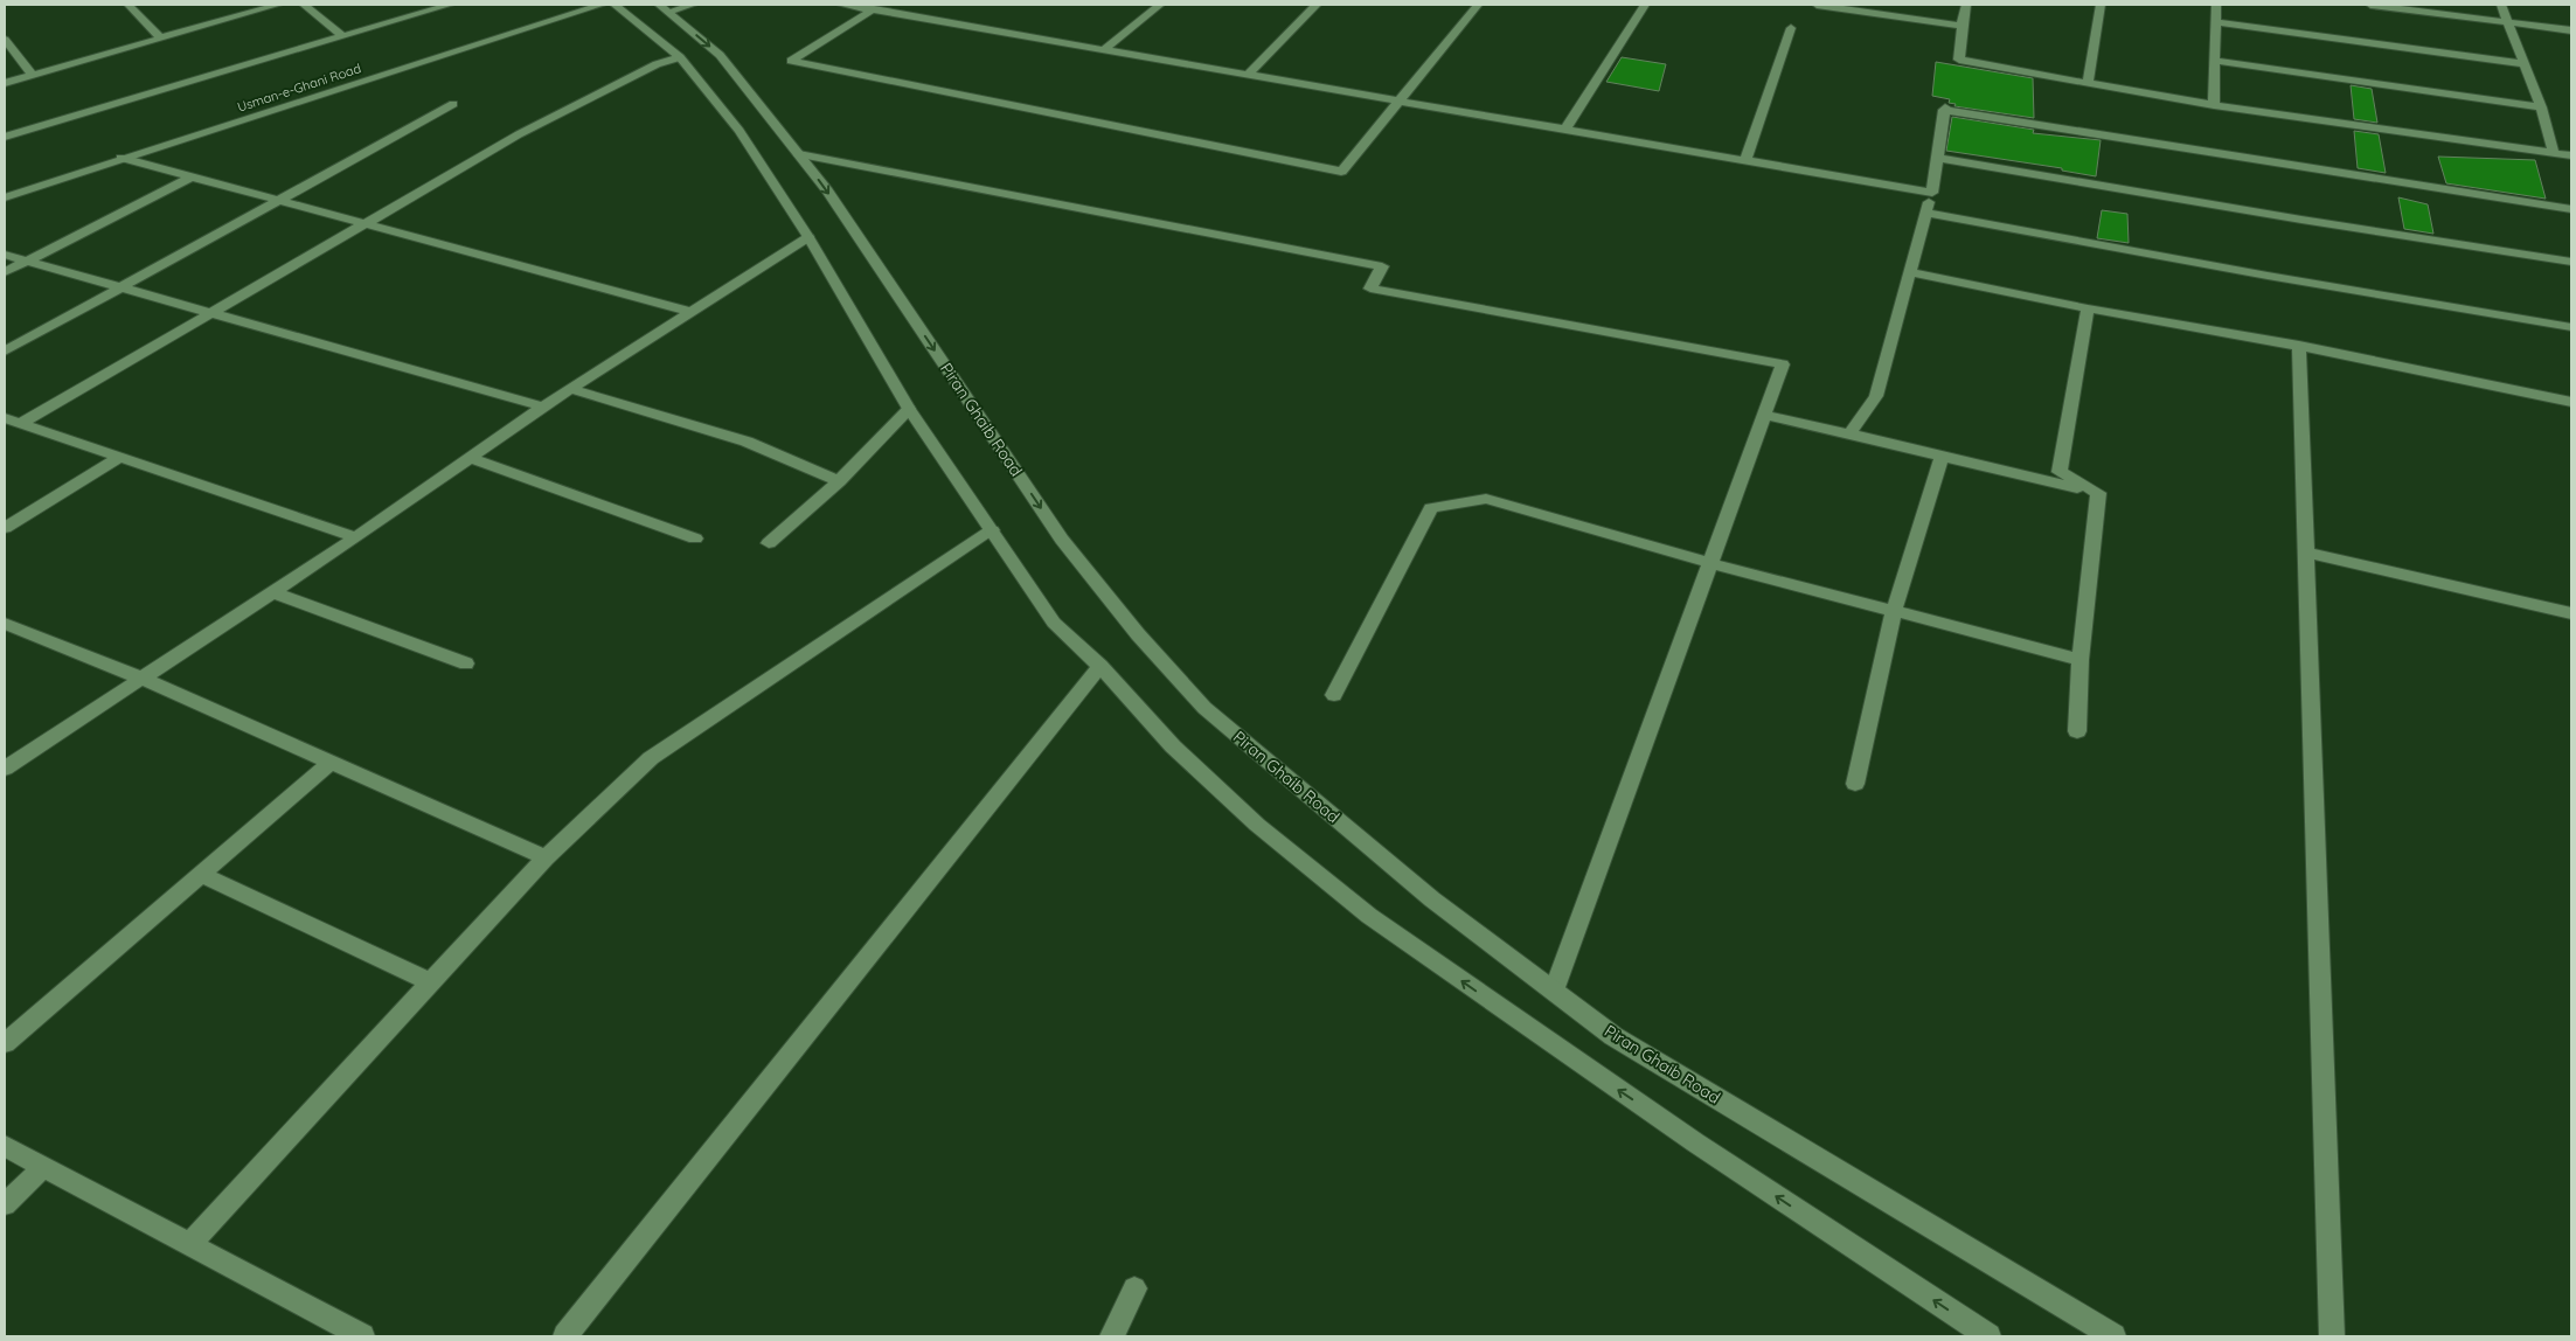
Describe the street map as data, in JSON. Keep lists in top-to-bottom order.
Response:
{
  "streets": {
    "street": ["Usman-e-Ghani Road", "Piran Ghaib Road"]
  }
}
